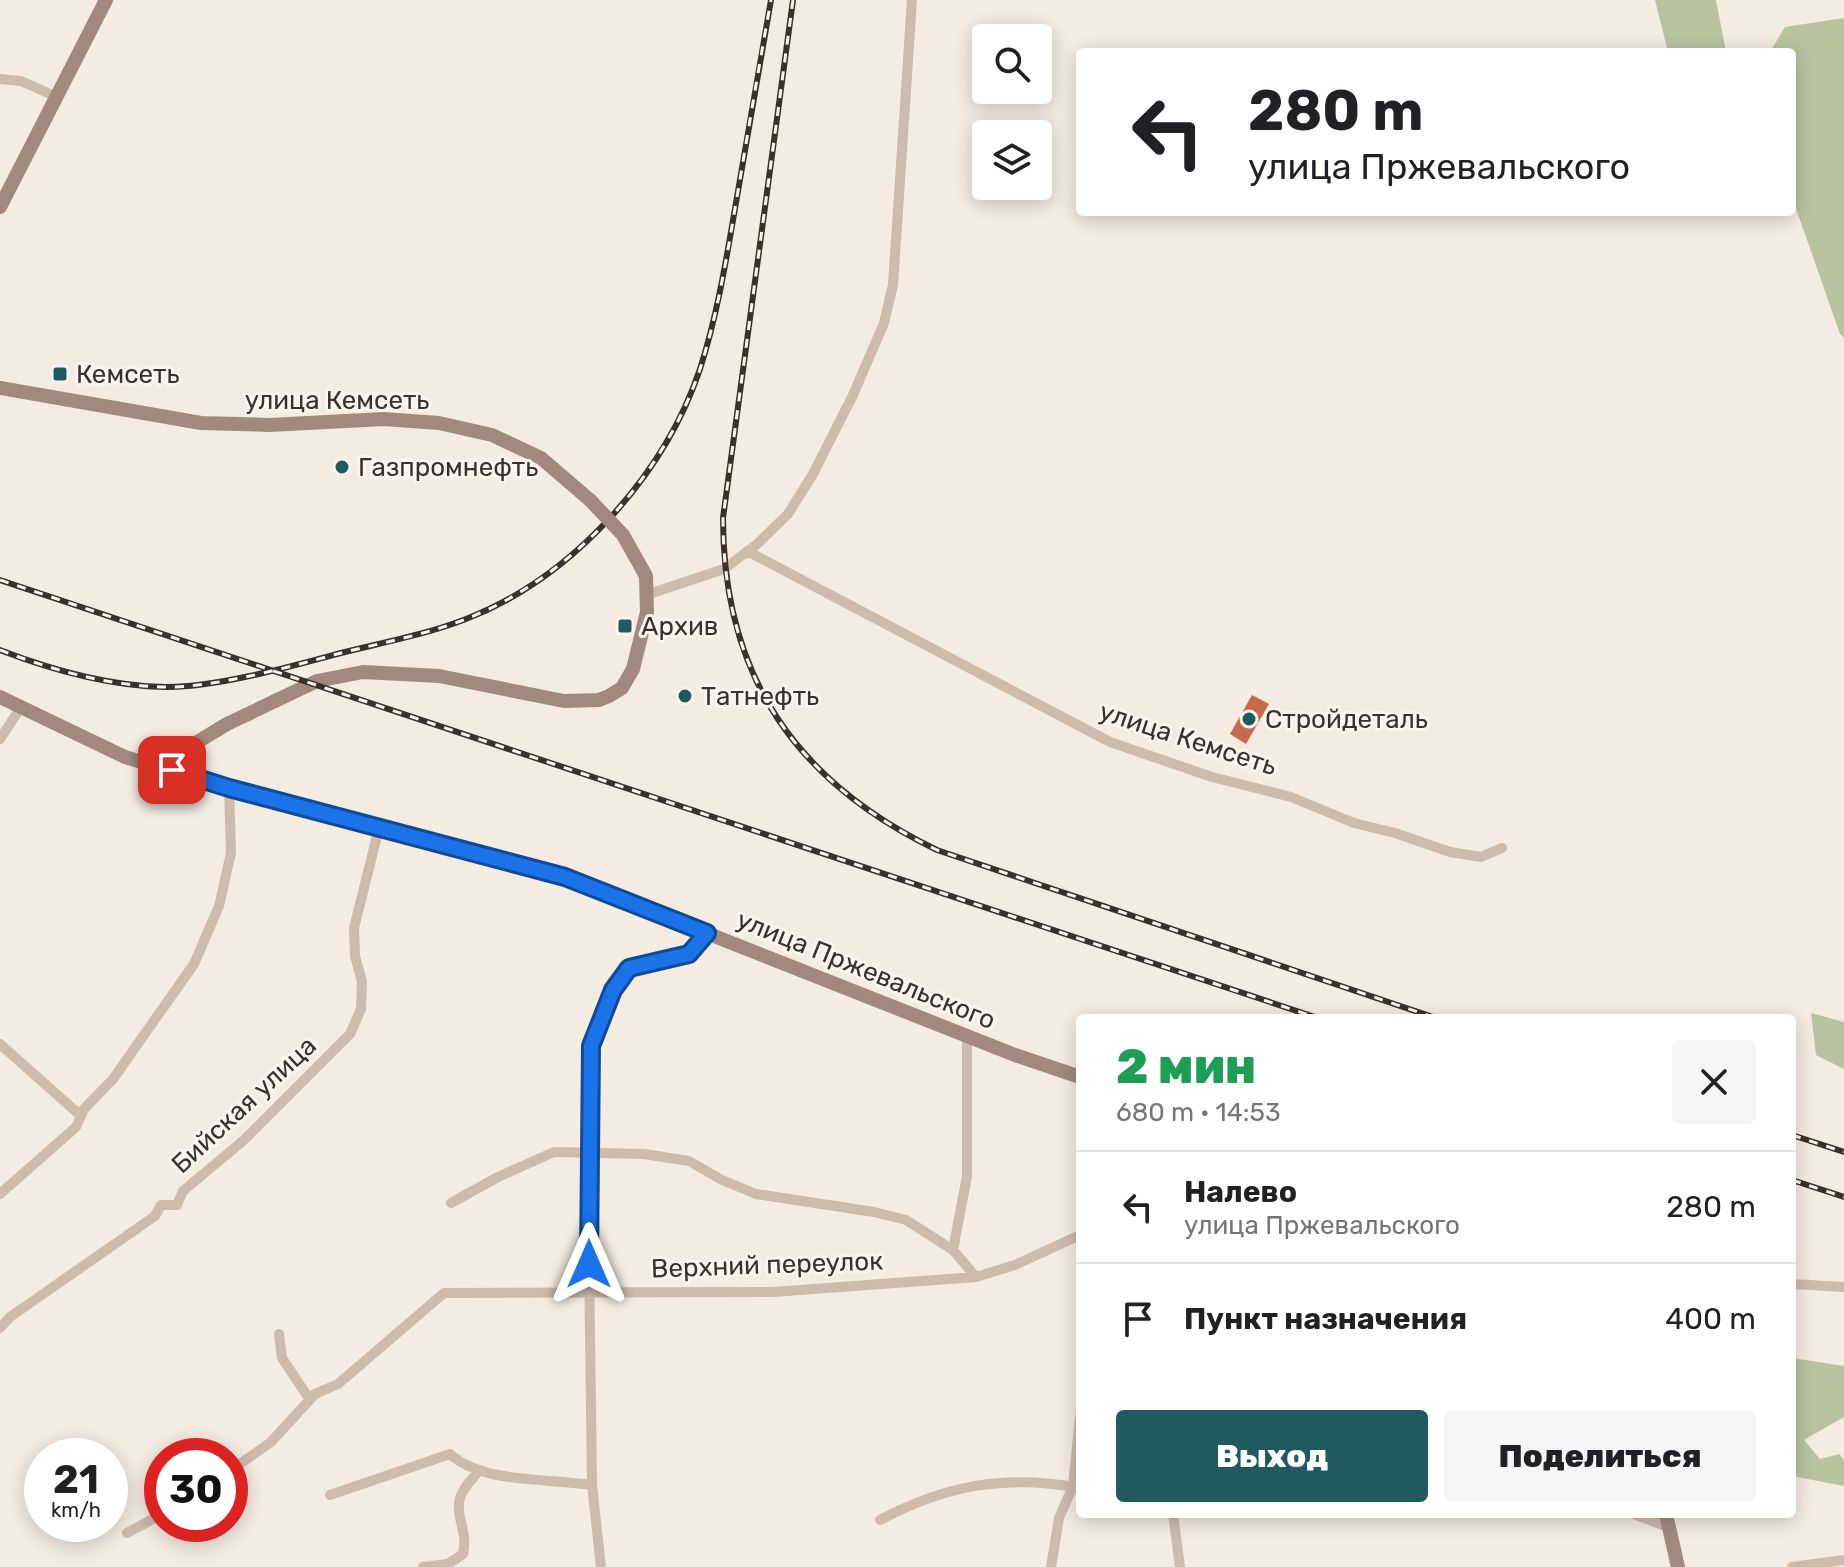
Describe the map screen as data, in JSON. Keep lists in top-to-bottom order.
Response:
{
  "streets": {
    "main road": ["улица Кемсеть", "улица Пржевальского"],
    "street": ["Бийская улица", "Верхний переулок"]
  },
  "crossings": [
    ["улица Кемсеть", "улица Пржевальского"],
    ["улица Пржевальского", "Бийская улица"]
  ],
  "places": {
    "transit": ["Кемсеть", "Архив"],
    "other": ["Газпромнефть", "Татнефть", "Стройдеталь"]
  },
  "page": {
    "turn": ["280 m", "улица Пржевальского"],
    "heading": ["2 мин", "680 m · 14:53"],
    "list": [
      {
        "name": "Налево",
        "note": "улица Пржевальского",
        "value": "280 m"
      },
      {
        "name": "Пункт назначения",
        "value": "400 m"
      }
    ],
    "buttons": ["Выход", "Поделиться"],
    "speed": "21 km/h",
    "limit": "30"
  }
}
